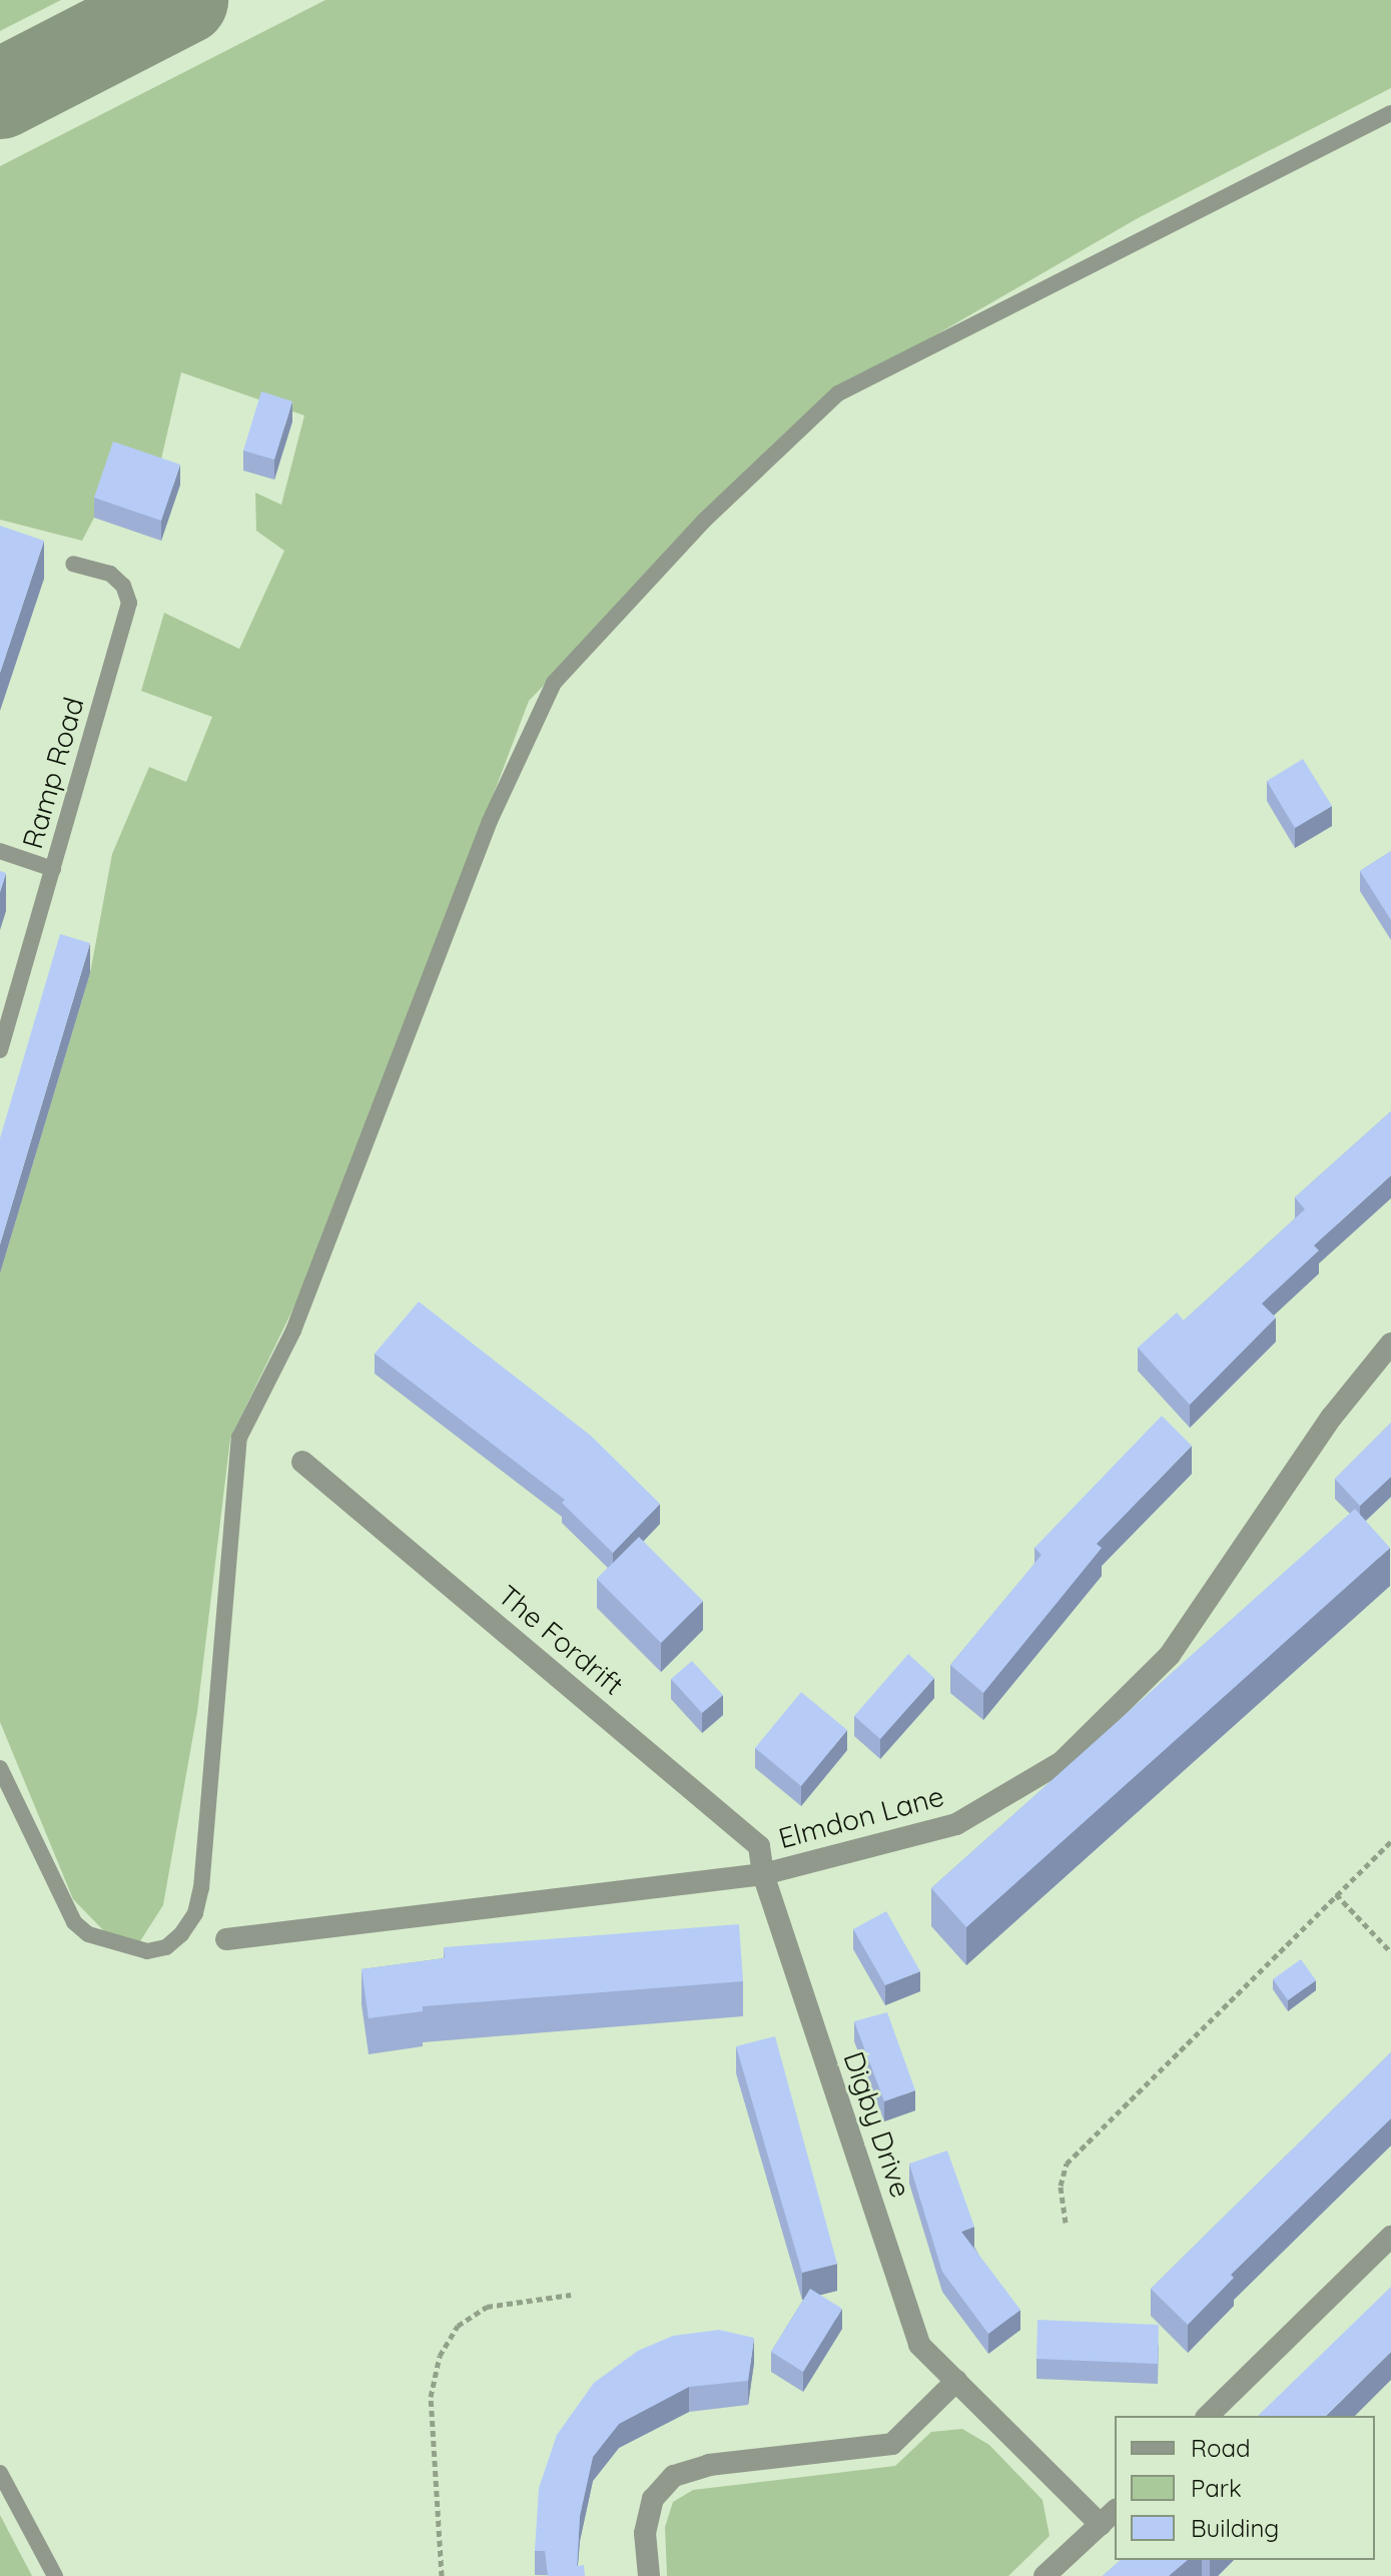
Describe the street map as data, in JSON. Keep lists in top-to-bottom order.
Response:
{
  "streets": {
    "street": ["The Fordrift", "Elmdon Lane", "Digby Drive"],
    "lane": ["Ramp Road"]
  },
  "crossings": [
    ["The Fordrift", "Elmdon Lane"],
    ["The Fordrift", "Digby Drive"],
    ["Elmdon Lane", "Digby Drive"]
  ],
  "legend": ["Road", "Park", "Building"]
}
